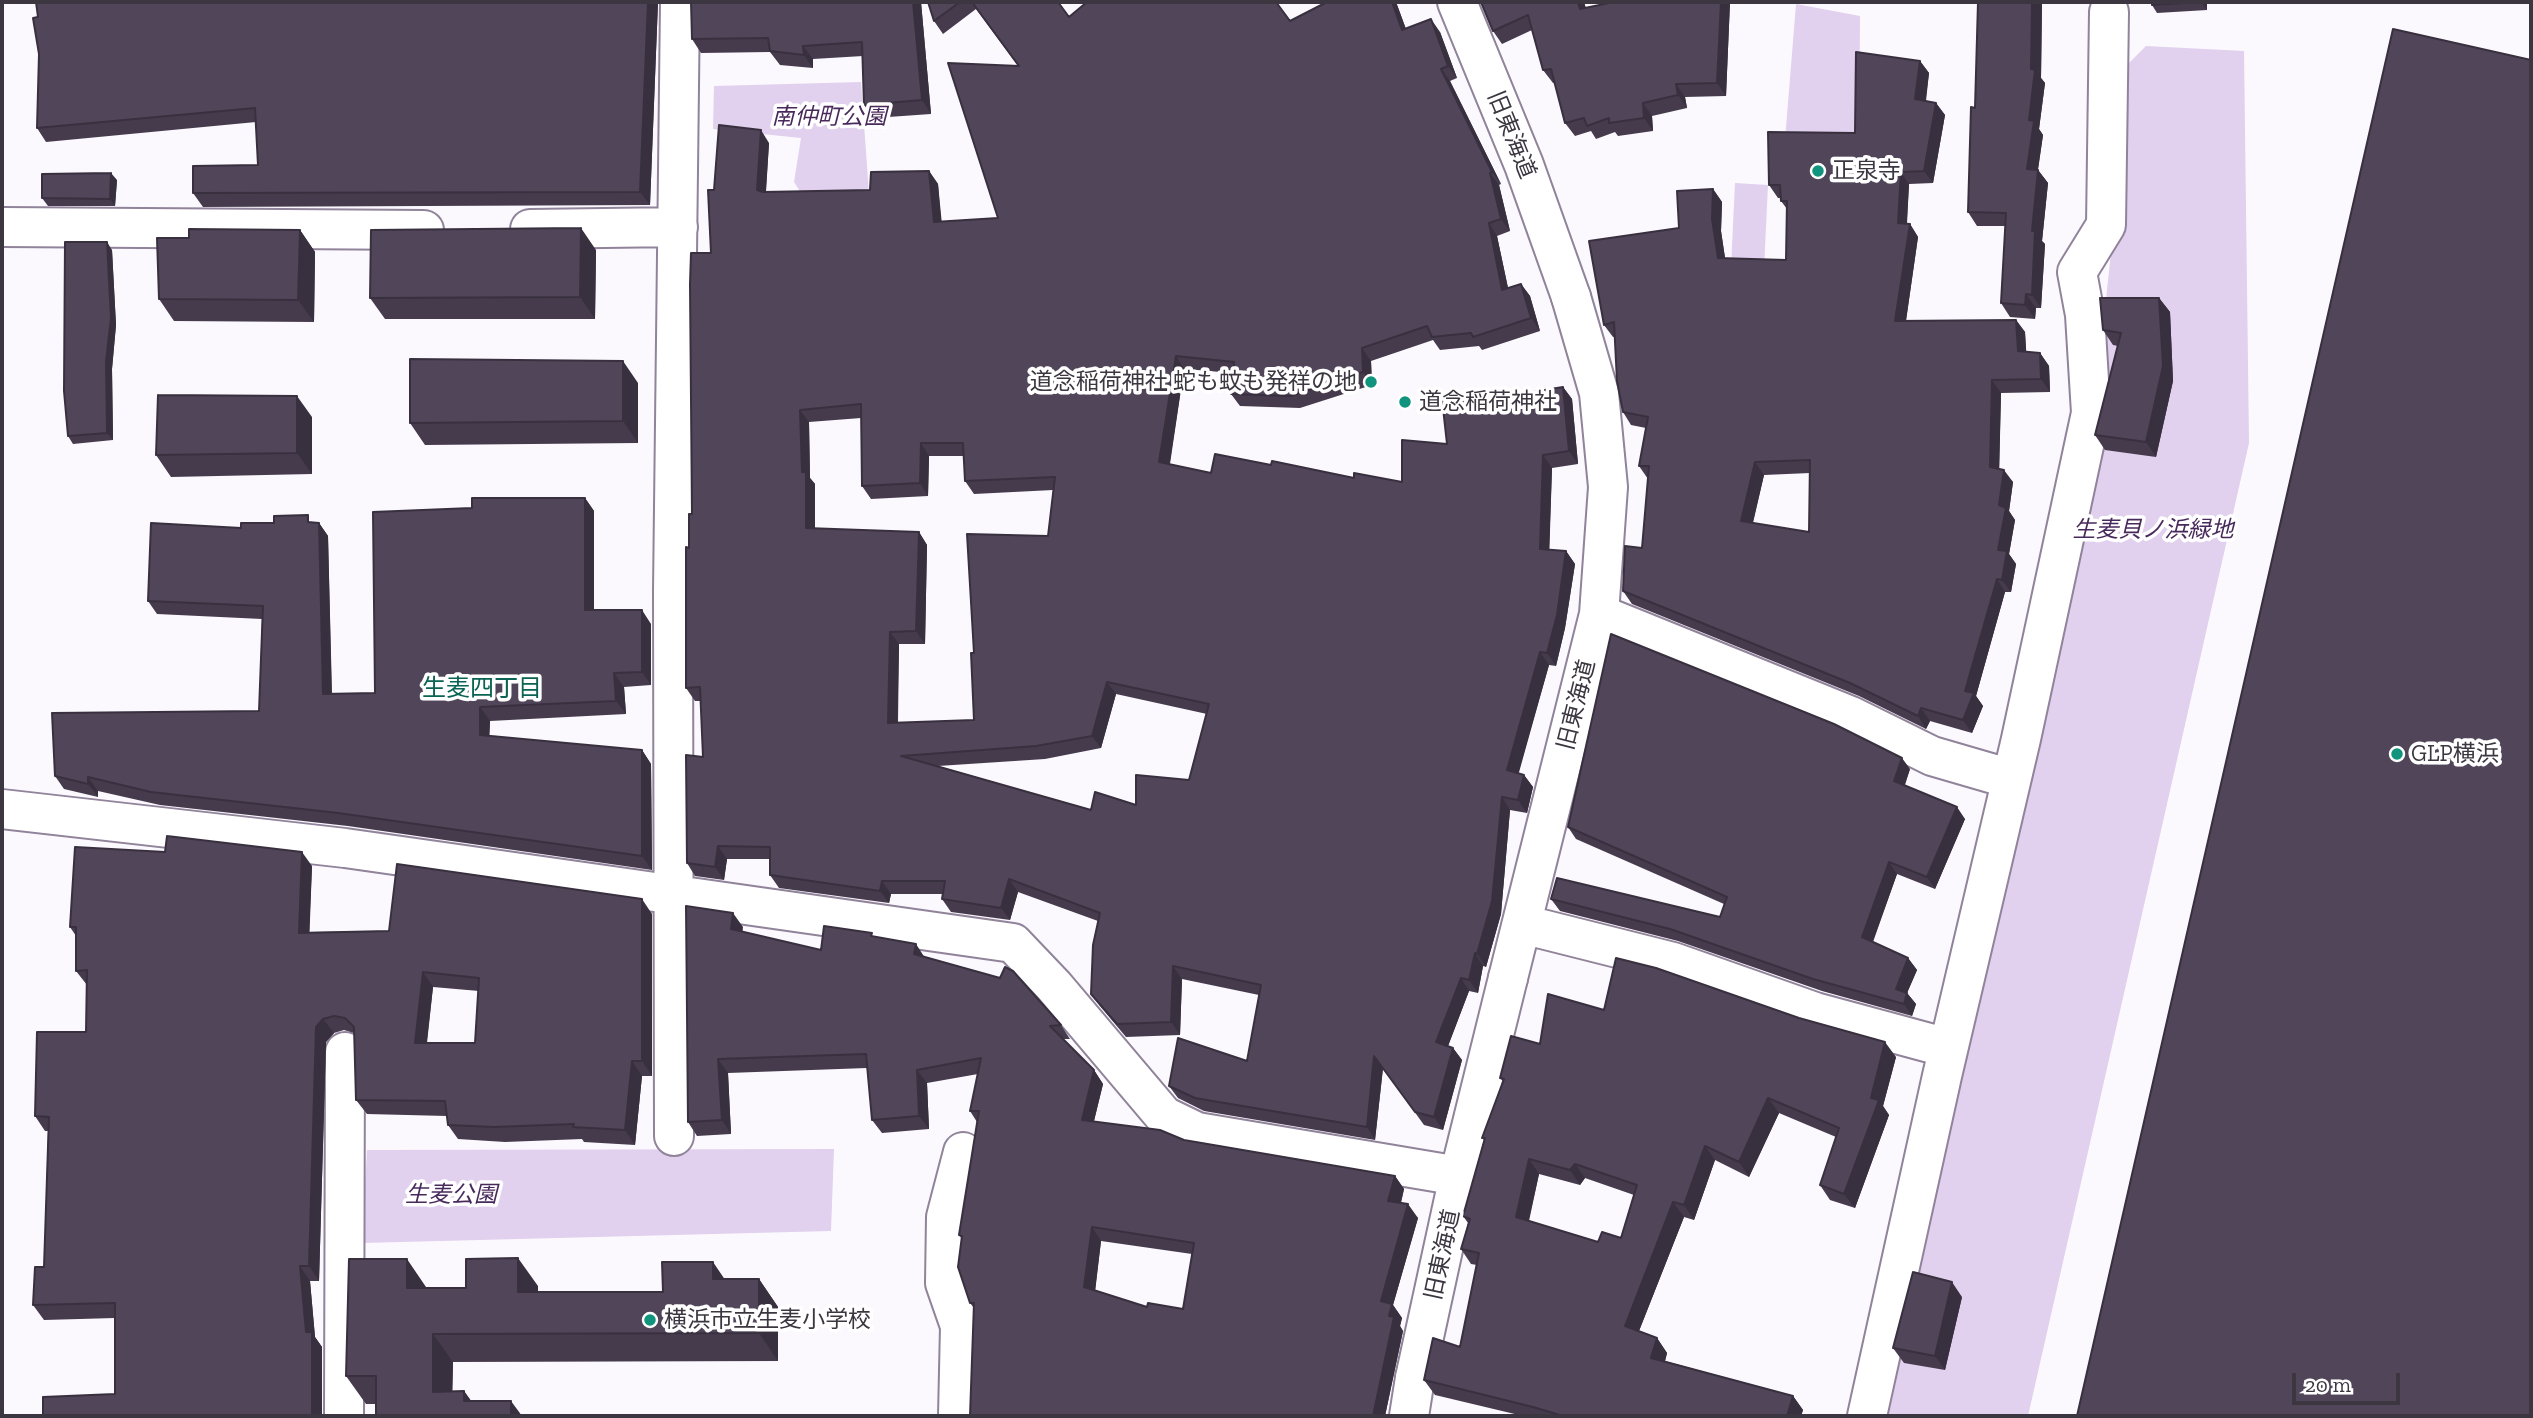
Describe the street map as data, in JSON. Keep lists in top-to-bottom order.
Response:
{
  "streets": {
    "street": ["旧東海道"]
  },
  "districts": ["生麦四丁目"],
  "parks": ["南仲町公園", "生麦貝ノ浜緑地", "生麦公園"],
  "places": [
    "正泉寺",
    "道念稲荷神社 蛇も蚊も発祥の地",
    "道念稲荷神社",
    "GLP横浜",
    "横浜市立生麦小学校"
  ],
  "scale_bar": "20 m"
}
